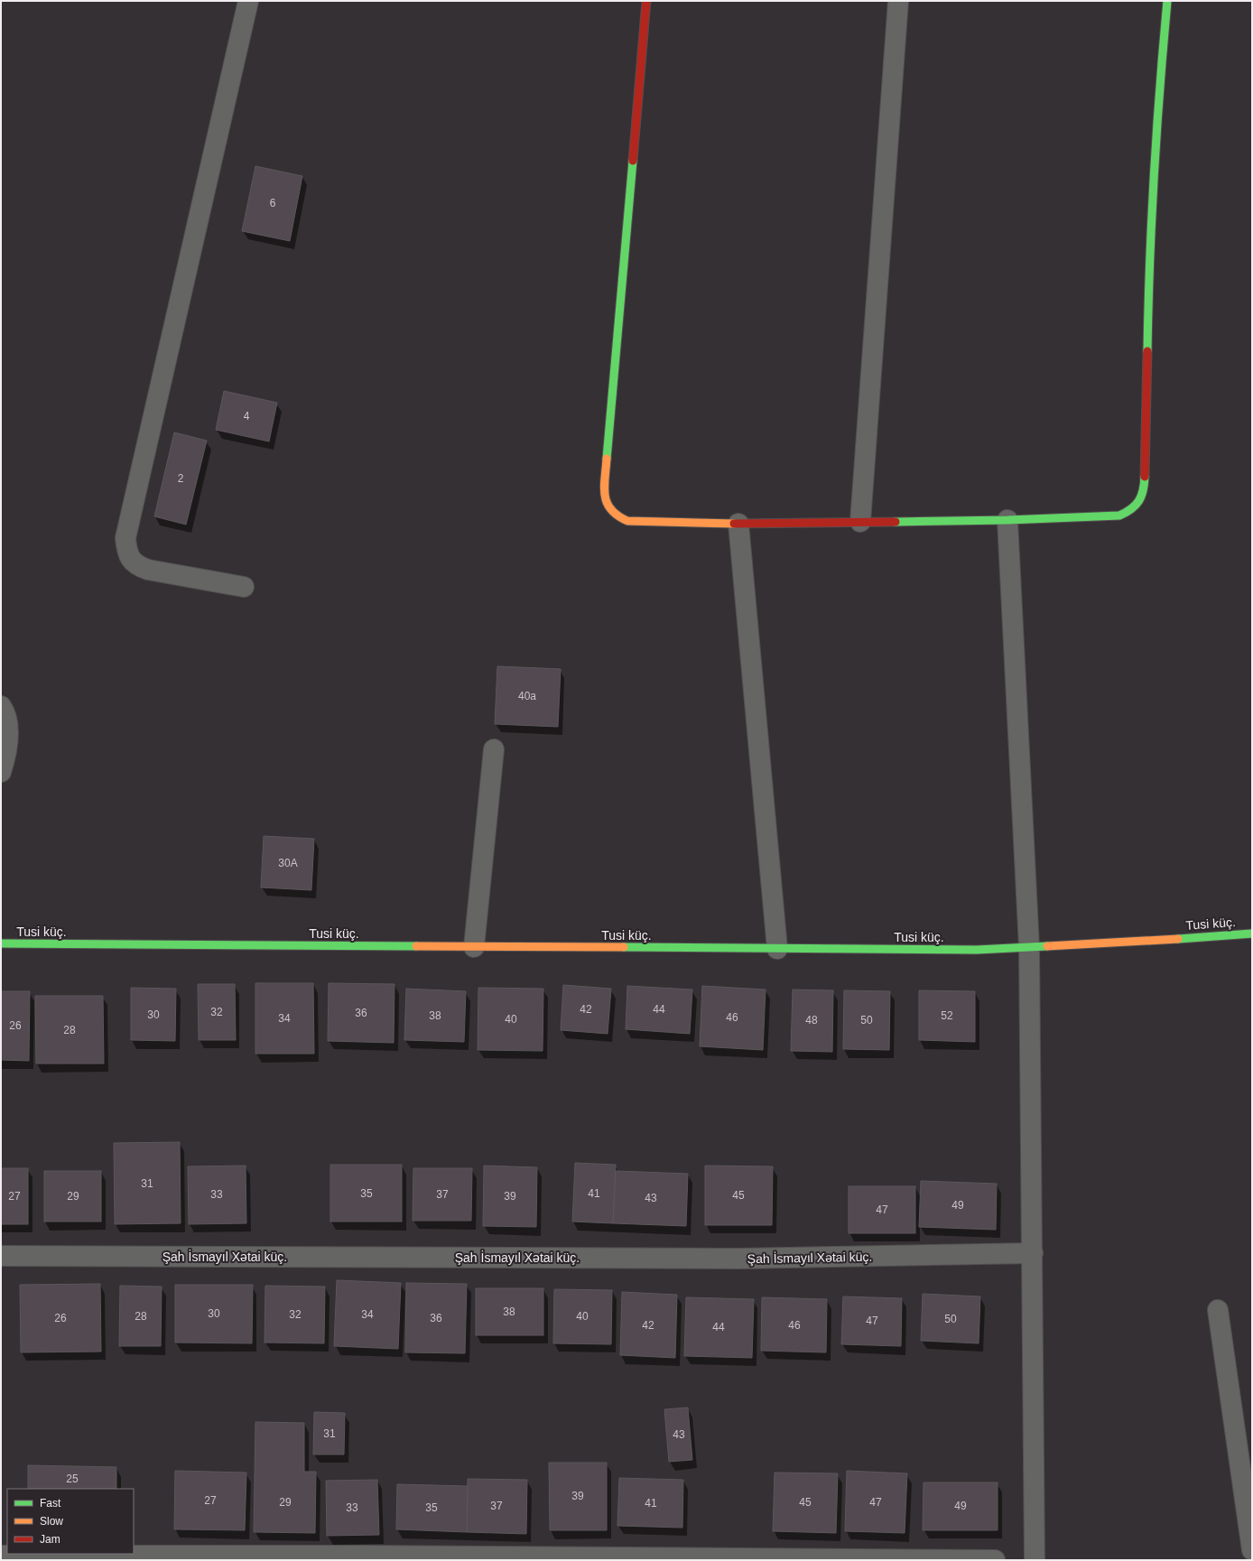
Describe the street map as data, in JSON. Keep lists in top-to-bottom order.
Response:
{
  "streets": {
    "street": ["Tusi küç.", "Şah İsmayıl Xətai küç."]
  },
  "house_numbers": [
    "6",
    "4",
    "2",
    "40a",
    "30A",
    "42",
    "44",
    "32",
    "36",
    "30",
    "38",
    "52",
    "46",
    "34",
    "40",
    "48",
    "50",
    "26",
    "28",
    "31",
    "35",
    "41",
    "33",
    "37",
    "45",
    "27",
    "29",
    "39",
    "43",
    "49",
    "47",
    "38",
    "30",
    "32",
    "34",
    "28",
    "40",
    "26",
    "36",
    "50",
    "47",
    "42",
    "46",
    "44",
    "31",
    "43",
    "25",
    "39",
    "27",
    "29",
    "45",
    "47",
    "41",
    "37",
    "49",
    "33",
    "35"
  ],
  "legend": ["Fast", "Slow", "Jam"]
}
